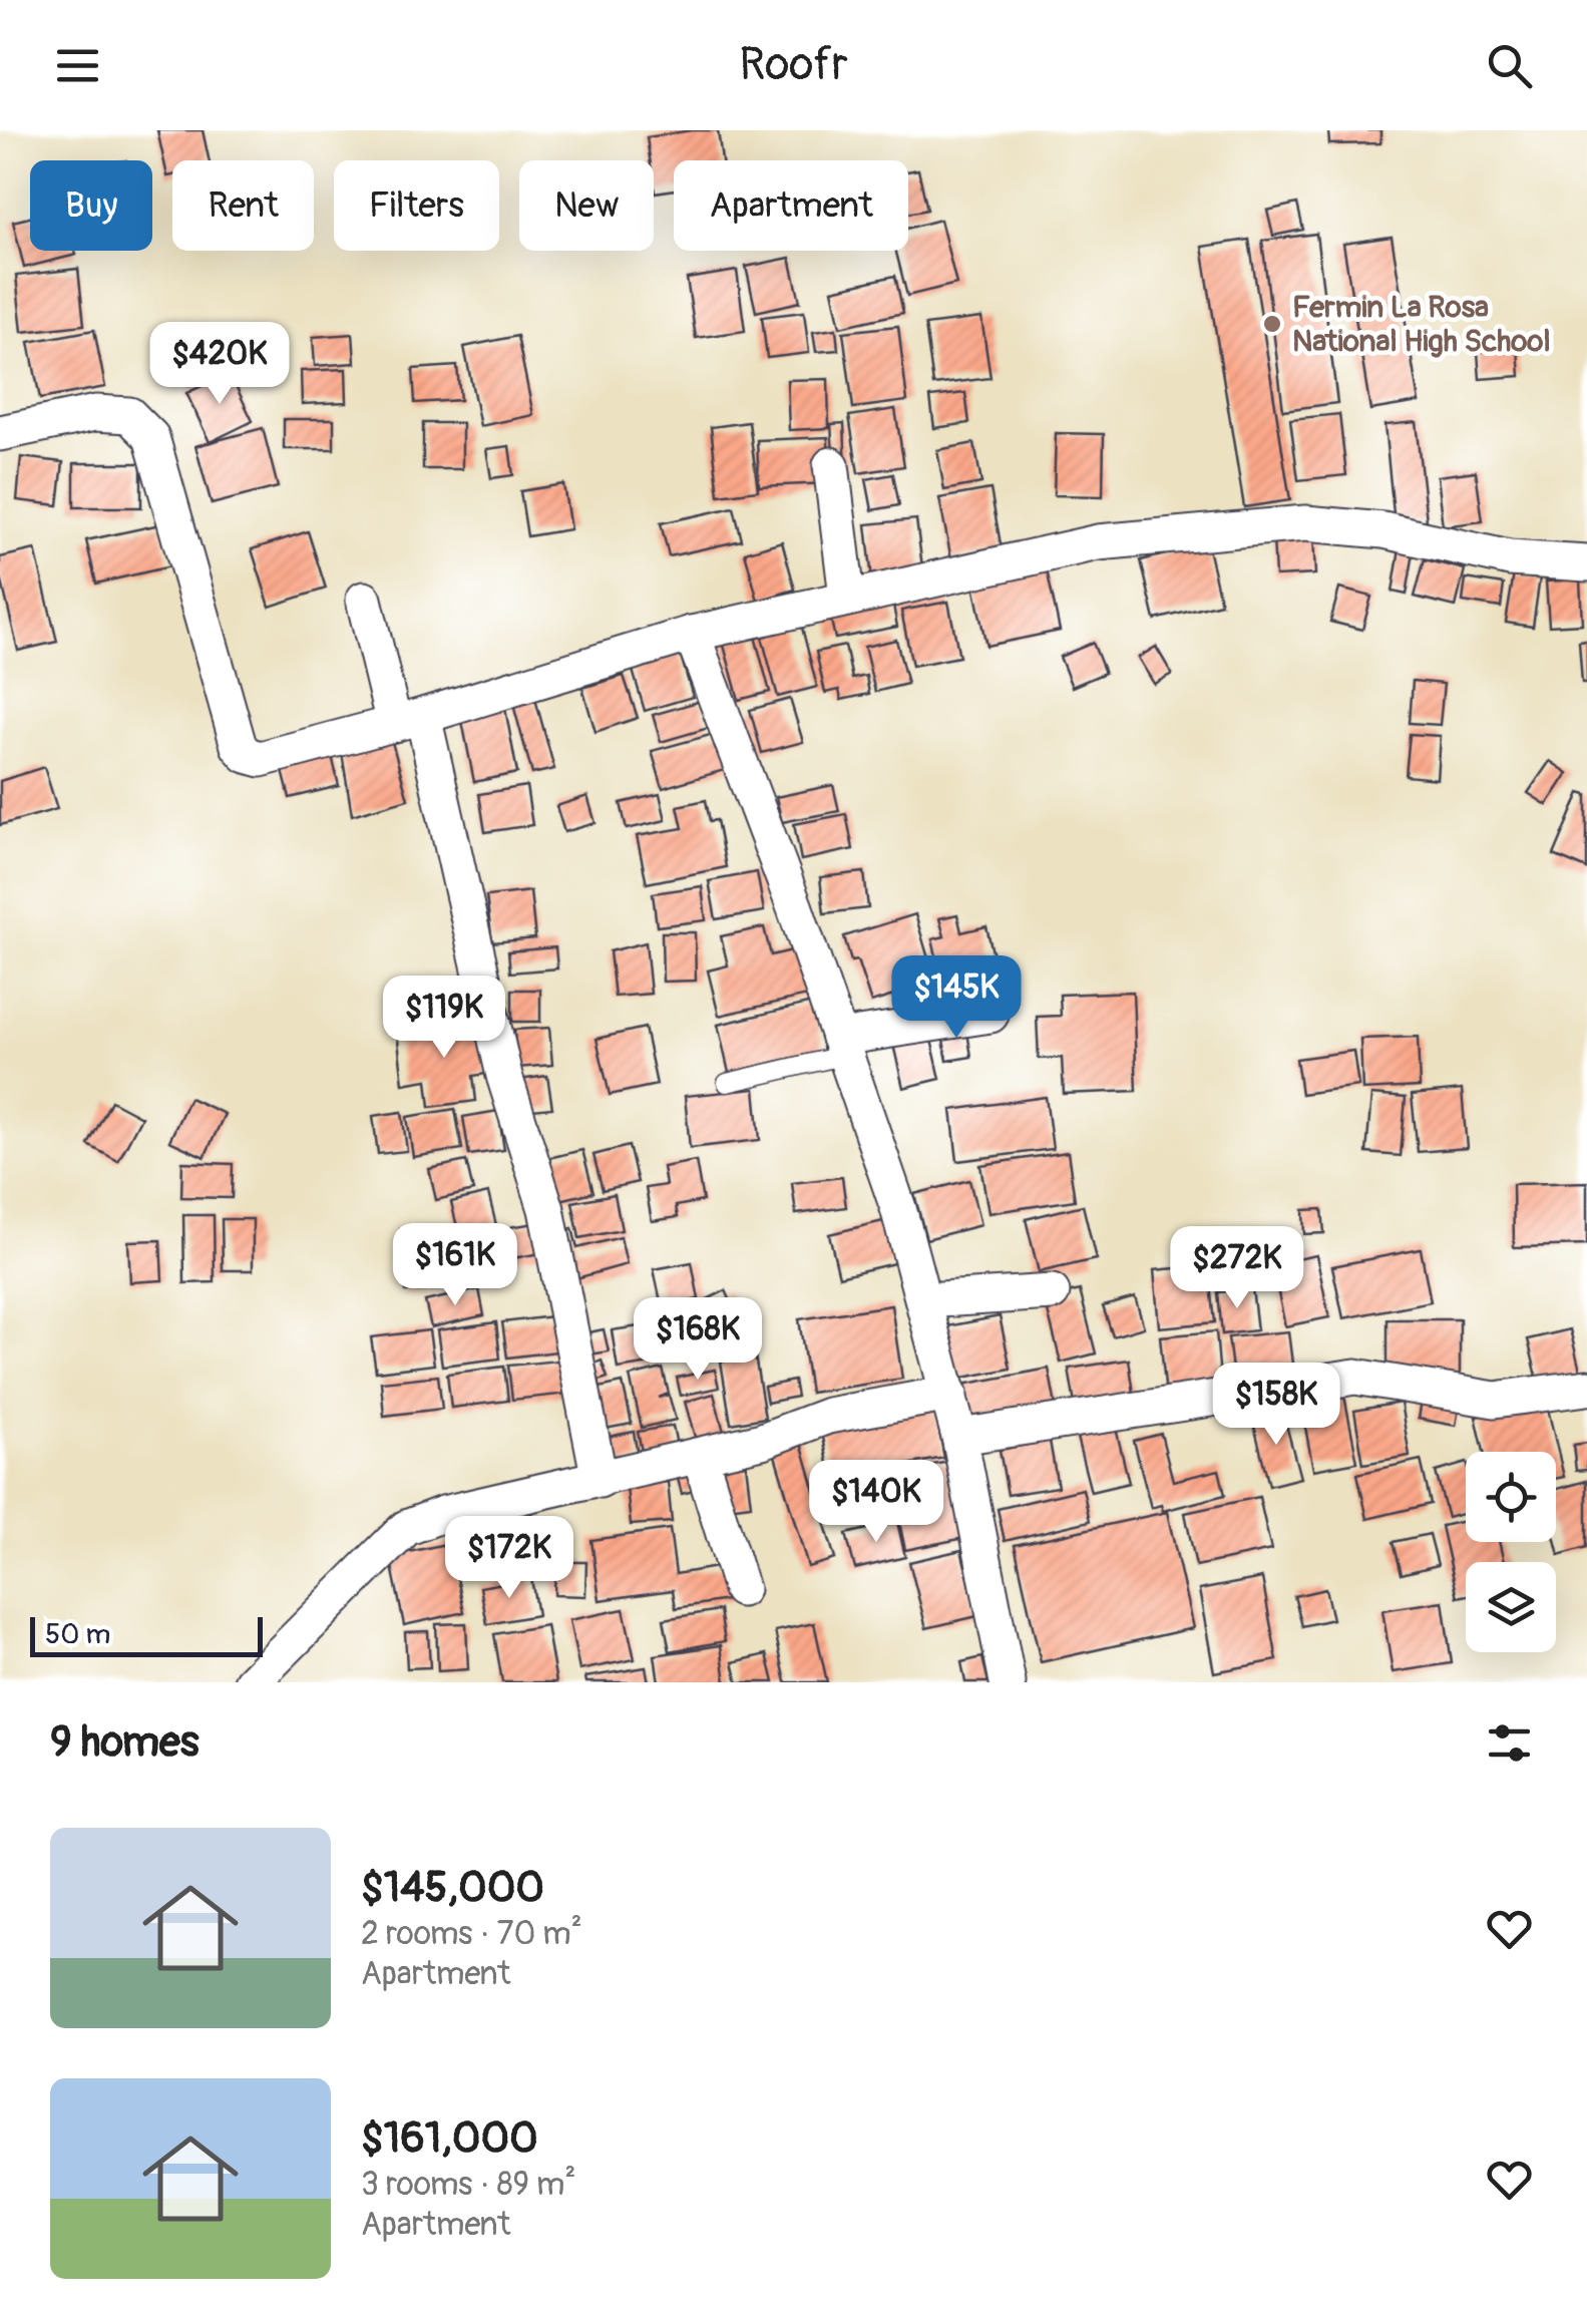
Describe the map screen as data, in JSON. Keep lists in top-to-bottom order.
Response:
{
  "places": ["Fermin La Rosa National High School"],
  "scale_bar": "50 m",
  "page": {
    "header": "Roofr",
    "chip": [
      "Buy",
      "Rent",
      "Filters",
      "New",
      "Apartment"
    ],
    "price": [
      "$420K",
      "$145K",
      "$119K",
      "$161K",
      "$272K",
      "$168K",
      "$158K",
      "$140K",
      "$172K"
    ],
    "scale": "50 m",
    "heading": "9 homes",
    "list": [
      {
        "name": "$145,000",
        "note": "2 rooms · 70 m² · Apartment"
      },
      {
        "name": "$161,000",
        "note": "3 rooms · 89 m² · Apartment"
      }
    ]
  }
}
